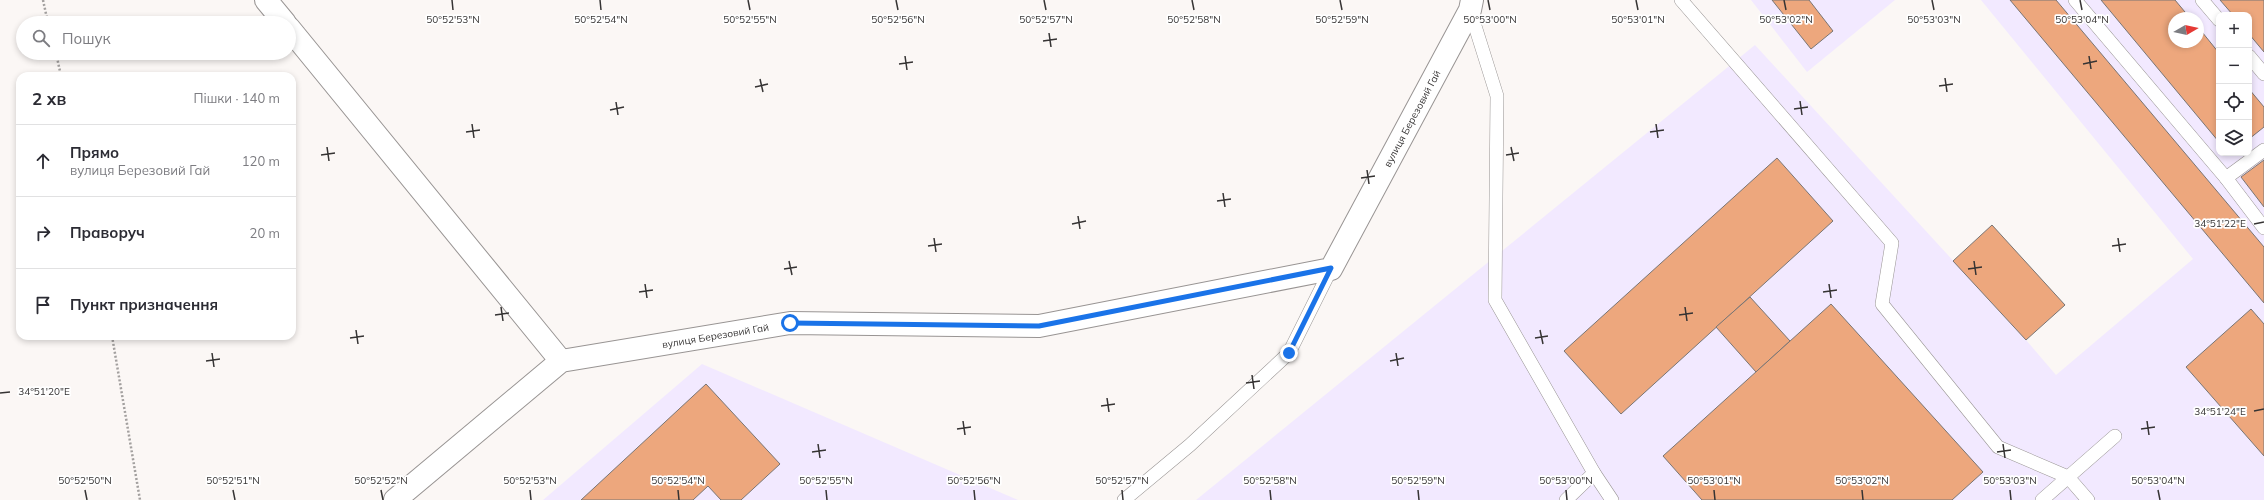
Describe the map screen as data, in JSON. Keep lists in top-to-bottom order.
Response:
{
  "streets": {
    "street": ["вулиця Березовий Гай"]
  },
  "north": "right",
  "page": {
    "map_buttons": ["+", "−"],
    "search": "Пошук",
    "heading": ["2 хв", "Пішки · 140 m"],
    "list": [
      ["Прямо", "вулиця Березовий Гай", "120 m"],
      ["Праворуч", "20 m"],
      "Пункт призначення"
    ]
  },
  "coordinates": [
    "50°52'54\"N",
    "50°52'56\"N",
    "50°53'01\"N",
    "50°53'03\"N",
    "50°53'04\"N",
    "50°52'53\"N",
    "50°52'55\"N",
    "50°52'57\"N",
    "50°52'58\"N",
    "50°52'59\"N",
    "50°53'00\"N",
    "50°53'02\"N",
    "34°51'22\"E",
    "34°51'20\"E",
    "34°51'24\"E",
    "50°52'50\"N",
    "50°52'51\"N",
    "50°52'52\"N"
  ]
}
